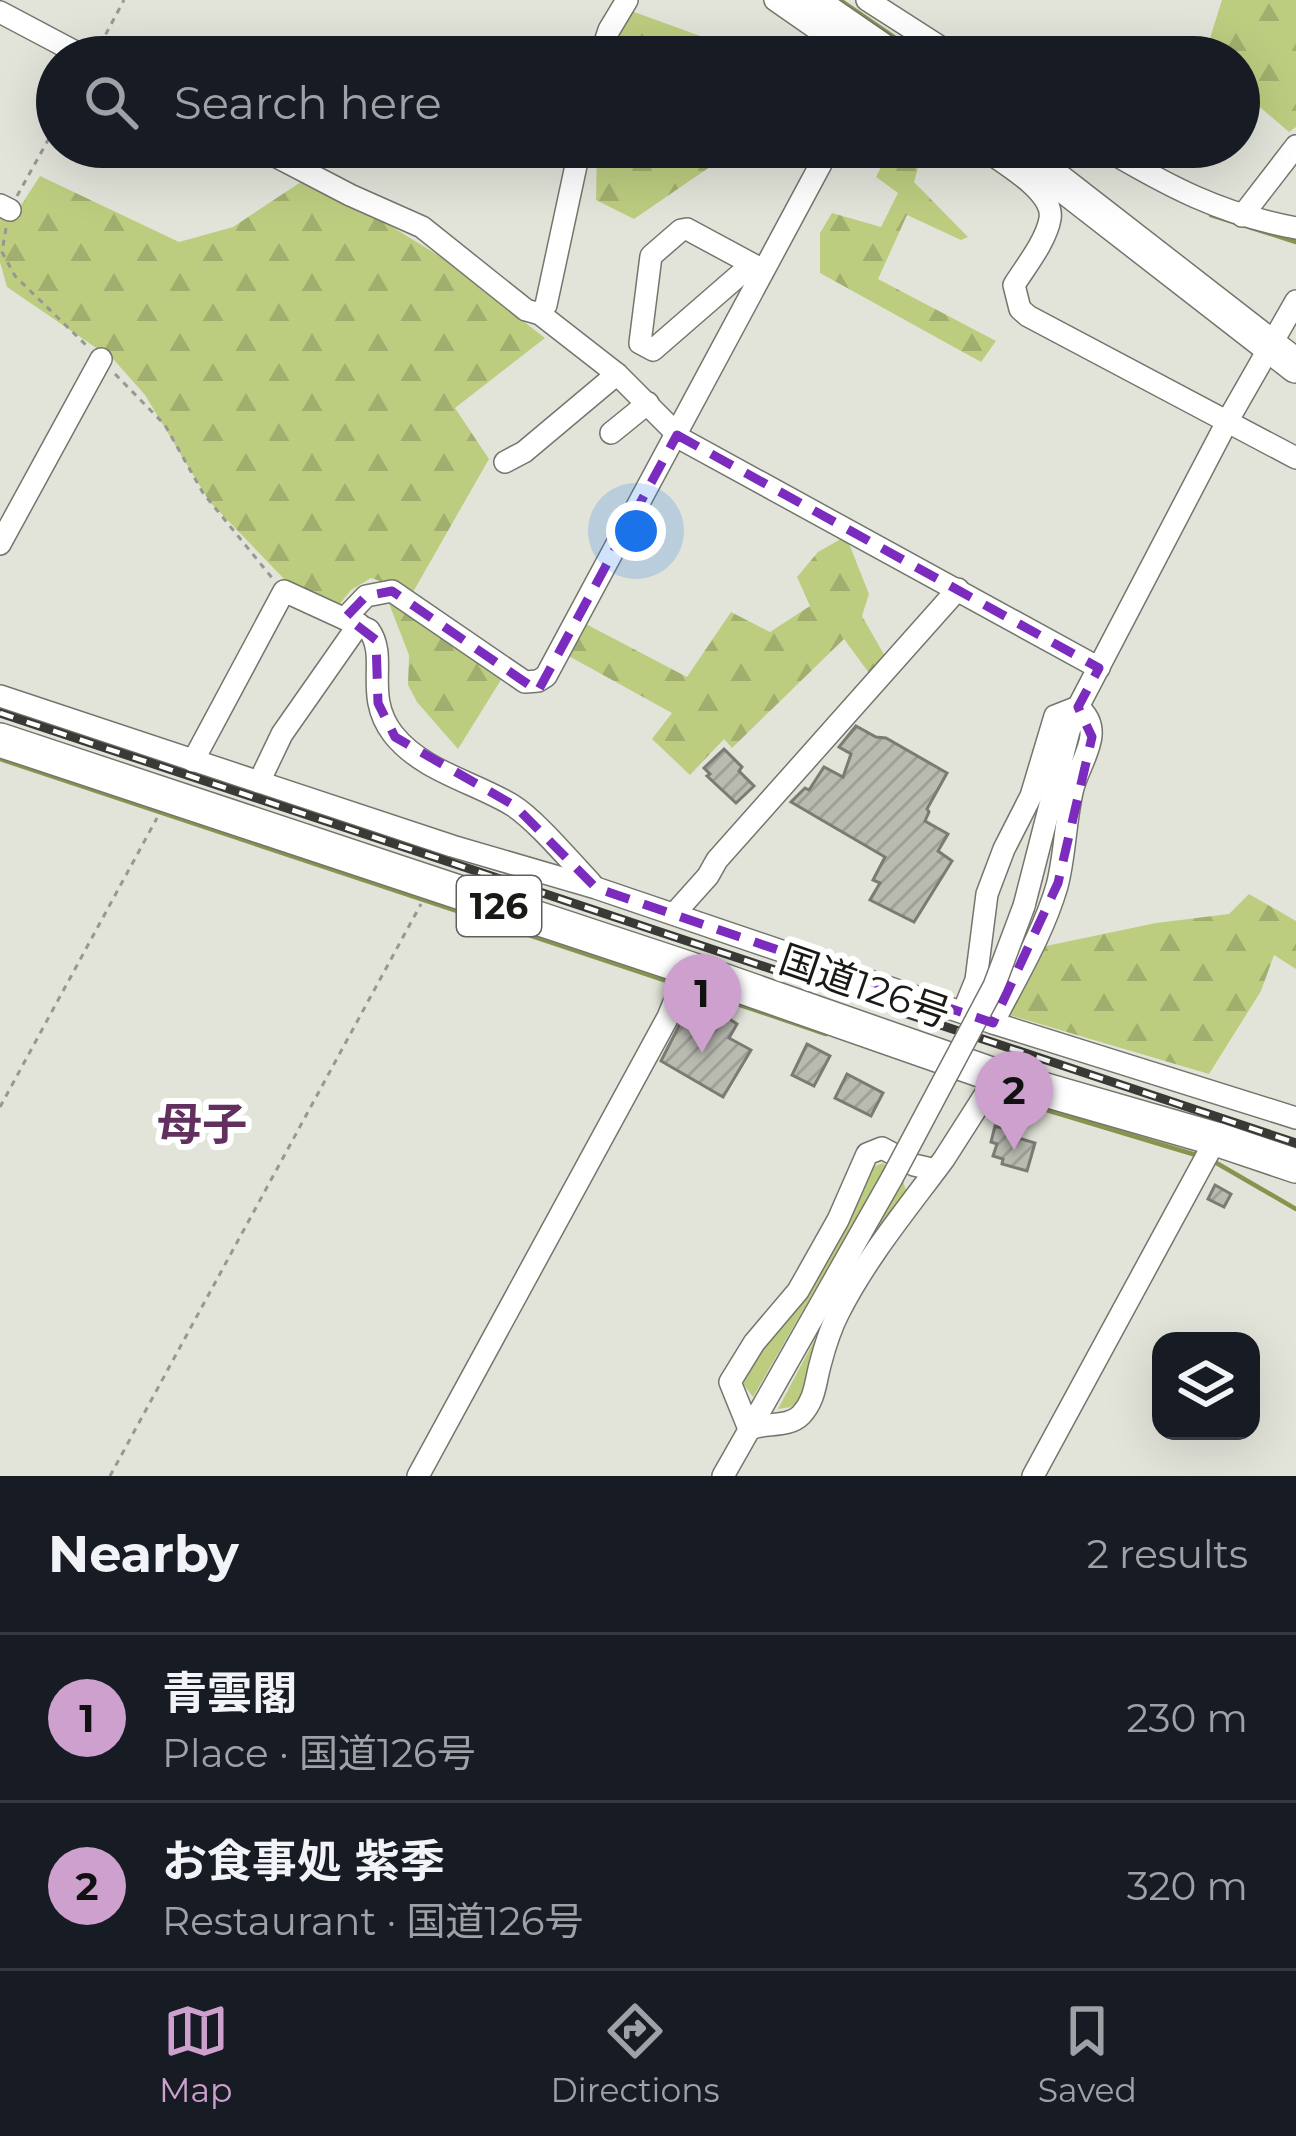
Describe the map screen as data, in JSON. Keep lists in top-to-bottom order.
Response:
{
  "streets": {
    "highway": ["126", "国道126号"]
  },
  "districts": ["母子"],
  "page": {
    "search": "Search here",
    "pins": ["1", "2"],
    "heading": ["Nearby", "2 results"],
    "list": [
      {
        "mark": "1",
        "name": "青雲閣",
        "note": "Place · 国道126号",
        "value": "230 m"
      },
      {
        "mark": "2",
        "name": "お食事処 紫季",
        "note": "Restaurant · 国道126号",
        "value": "320 m"
      }
    ],
    "nav": ["Map", "Directions", "Saved"]
  }
}
